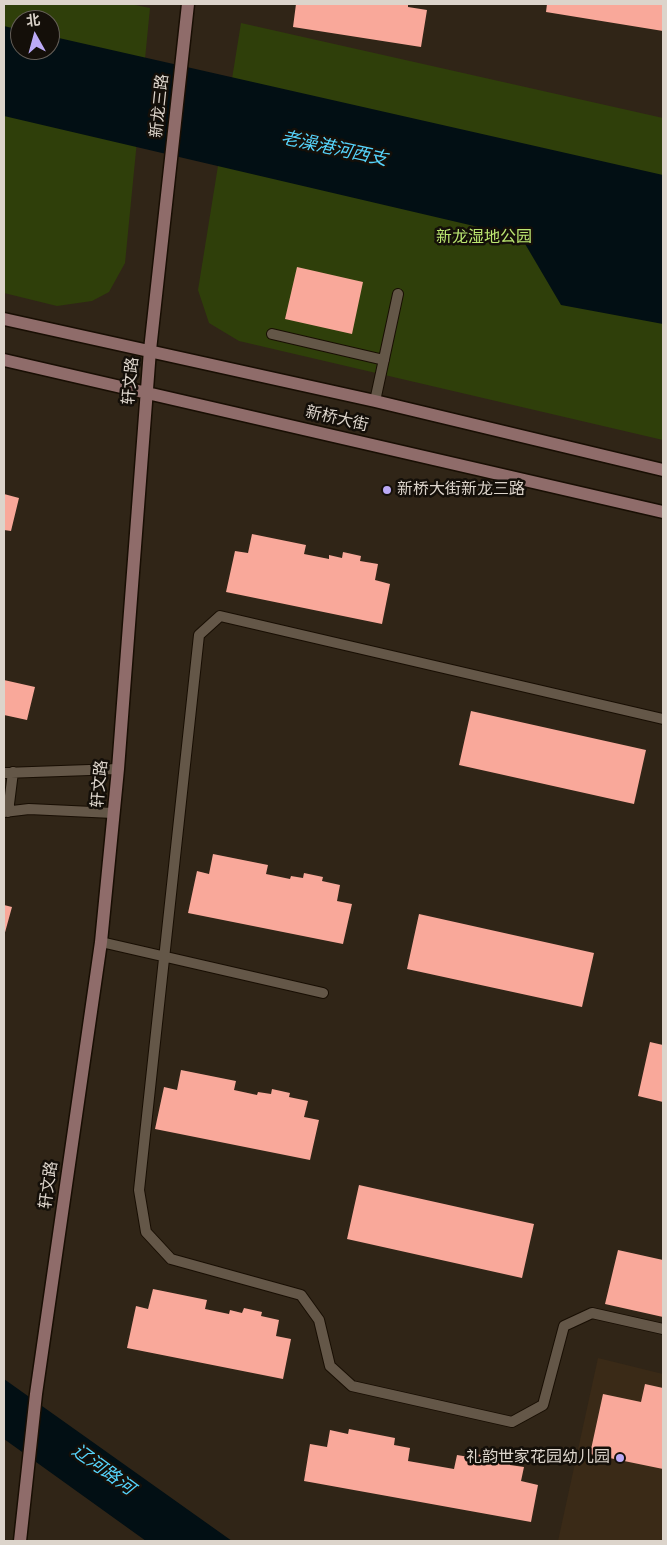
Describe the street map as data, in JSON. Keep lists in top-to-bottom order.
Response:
{
  "streets": {
    "street": ["新龙三路", "轩文路", "新桥大街"]
  },
  "crossings": [
    ["新龙三路", "轩文路"],
    ["轩文路", "新桥大街"]
  ],
  "water": ["老澡港河西支", "辽河路河"],
  "parks": ["新龙湿地公园"],
  "places": ["新桥大街新龙三路", "礼韵世家花园幼儿园"],
  "north": "top"
}
